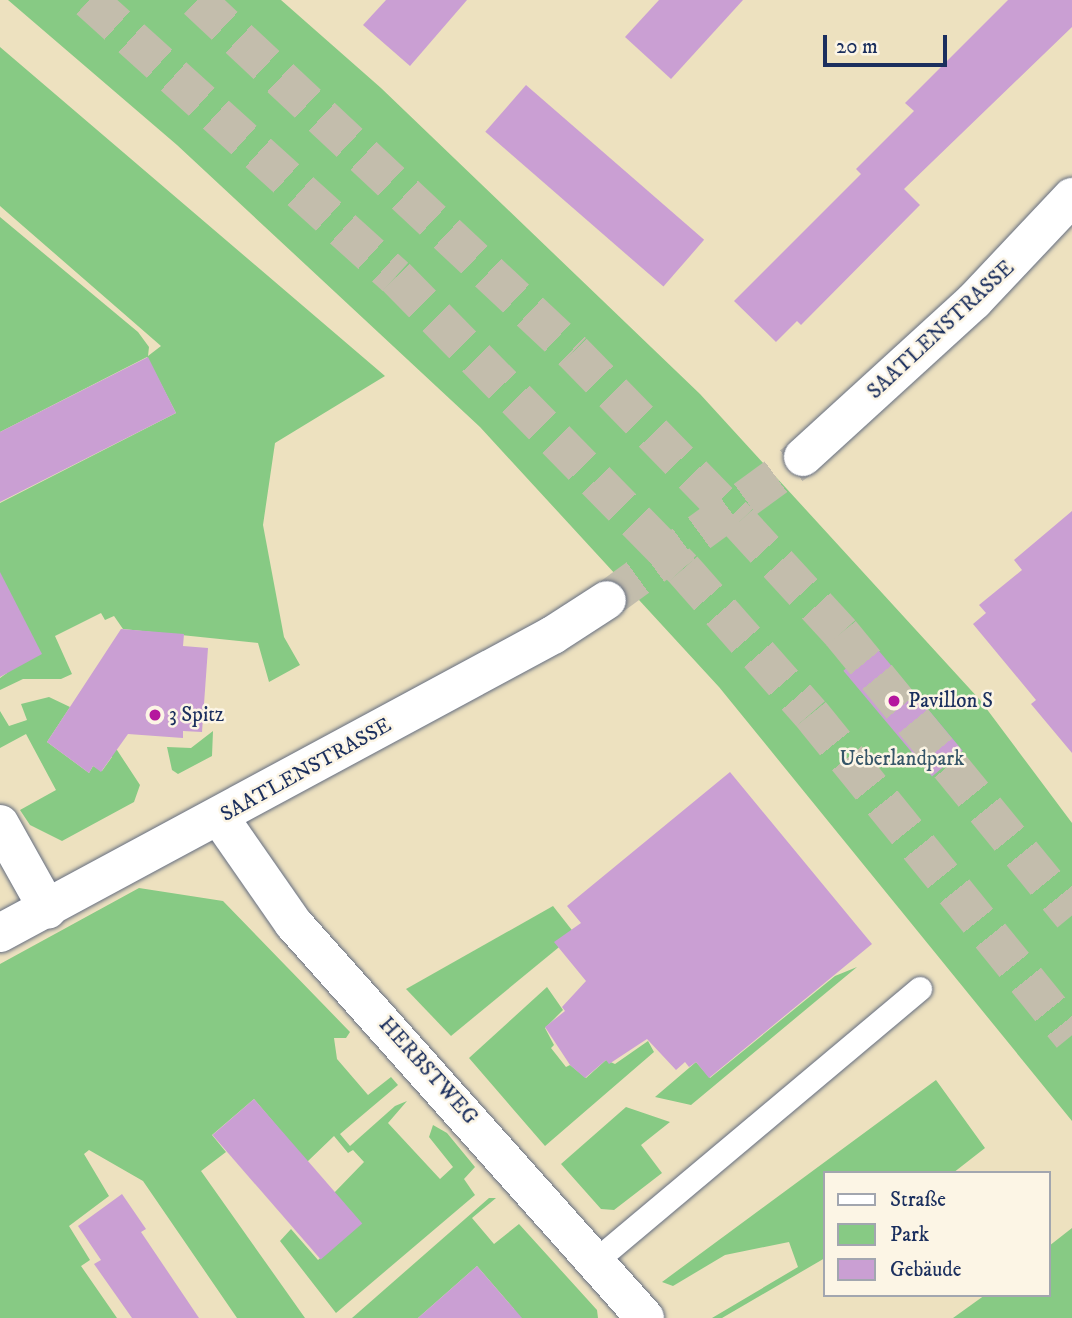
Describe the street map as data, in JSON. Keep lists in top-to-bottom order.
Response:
{
  "streets": {
    "street": ["SAATLENSTRASSE", "HERBSTWEG"]
  },
  "crossings": [
    ["SAATLENSTRASSE", "HERBSTWEG"]
  ],
  "parks": ["Ueberlandpark"],
  "places": ["Pavillon S", "3 Spitz"],
  "legend": ["Straße", "Park", "Gebäude"],
  "scale_bar": "20 m"
}
